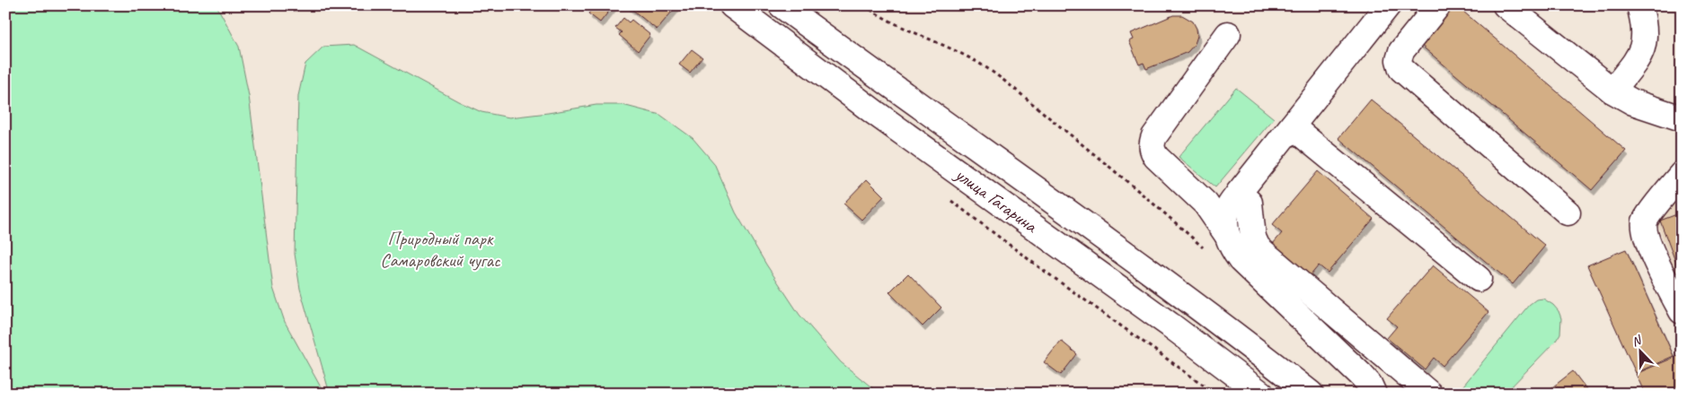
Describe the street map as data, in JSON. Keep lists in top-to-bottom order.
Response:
{
  "streets": {
    "main road": ["улица Гагарина"]
  },
  "parks": ["Природный парк Самаровский чугас"],
  "north": "top left"
}
